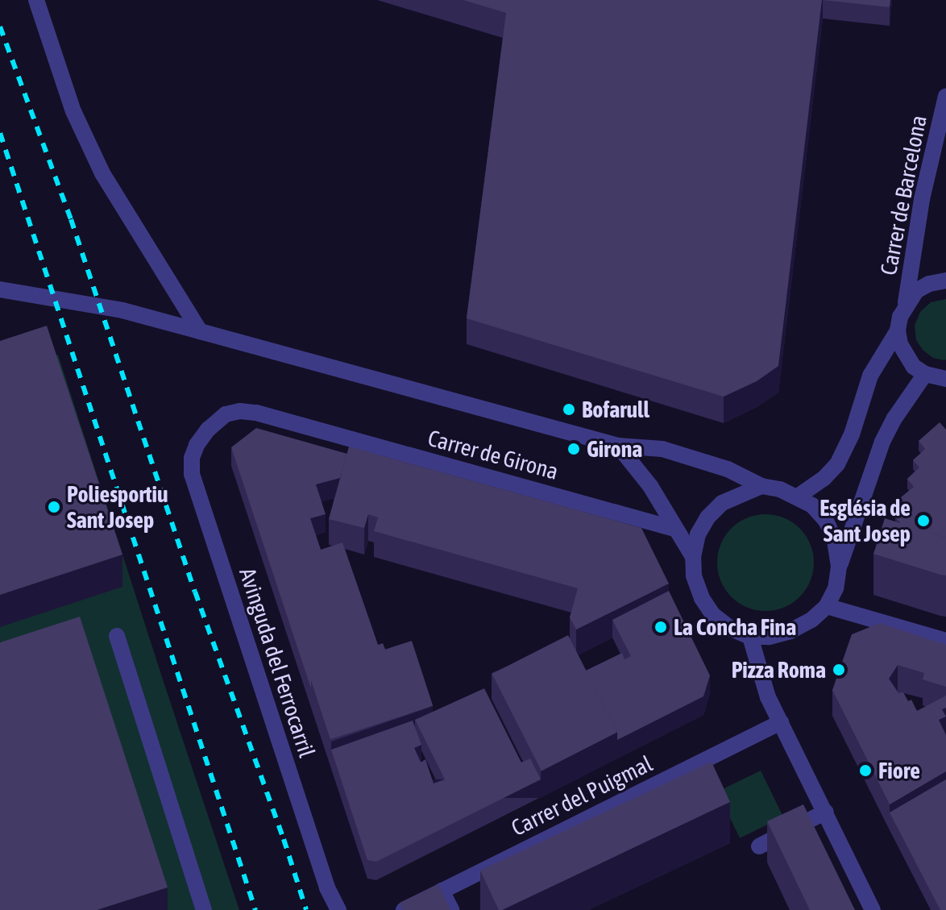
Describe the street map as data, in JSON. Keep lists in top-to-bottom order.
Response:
{
  "streets": {
    "street": [
      "Carrer de Barcelona",
      "Carrer de Girona",
      "Avinguda del Ferrocarril",
      "Carrer del Puigmal"
    ]
  },
  "crossings": [
    ["Carrer de Barcelona", "Carrer de Girona"],
    ["Carrer de Girona", "Avinguda del Ferrocarril"]
  ],
  "places": [
    "Bofarull",
    "Girona",
    "Poliesportiu Sant Josep",
    "Església de Sant Josep",
    "La Concha Fina",
    "Pizza Roma",
    "Fiore"
  ]
}
